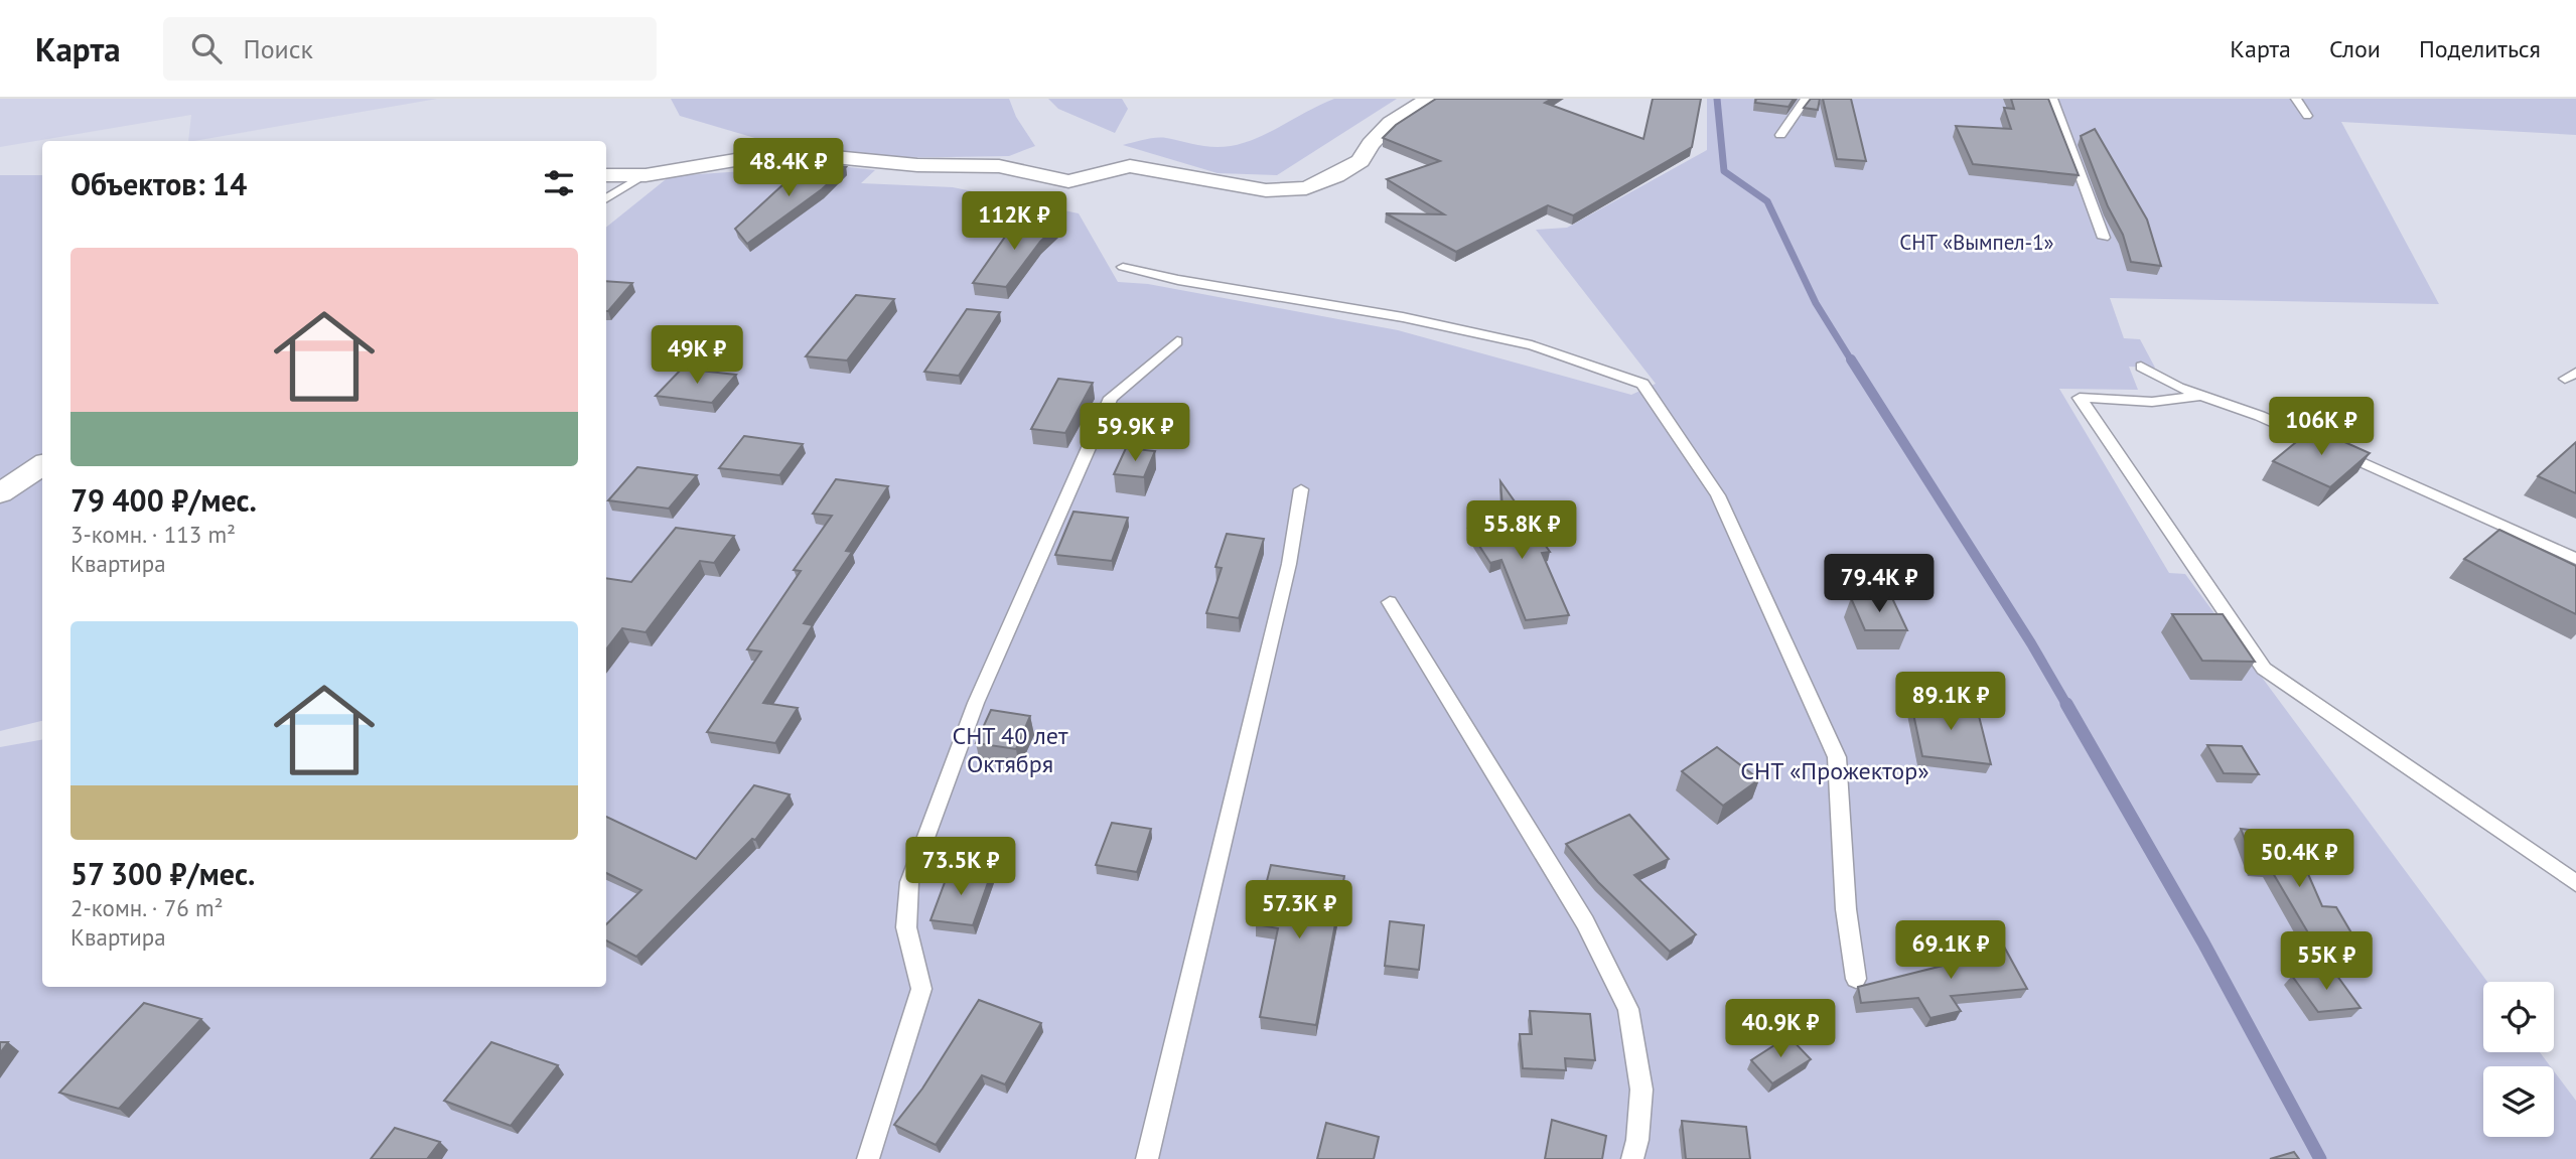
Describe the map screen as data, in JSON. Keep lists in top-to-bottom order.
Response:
{
  "parks": ["СНТ «Вымпел-1»", "СНТ 40 лет Октября", "СНТ «Прожектор»"],
  "page": {
    "header": "Карта",
    "search": "Поиск",
    "nav": ["Карта", "Слои", "Поделиться"],
    "price": [
      "48.4K ₽",
      "112K ₽",
      "49K ₽",
      "106K ₽",
      "59.9K ₽",
      "55.8K ₽",
      "79.4K ₽",
      "89.1K ₽",
      "50.4K ₽",
      "73.5K ₽",
      "57.3K ₽",
      "69.1K ₽",
      "55K ₽",
      "40.9K ₽"
    ],
    "heading": "Объектов: 14",
    "list": [
      {
        "name": "79 400 ₽/мес.",
        "note": "3-комн. · 113 m² · Квартира"
      },
      {
        "name": "57 300 ₽/мес.",
        "note": "2-комн. · 76 m² · Квартира"
      }
    ]
  }
}
